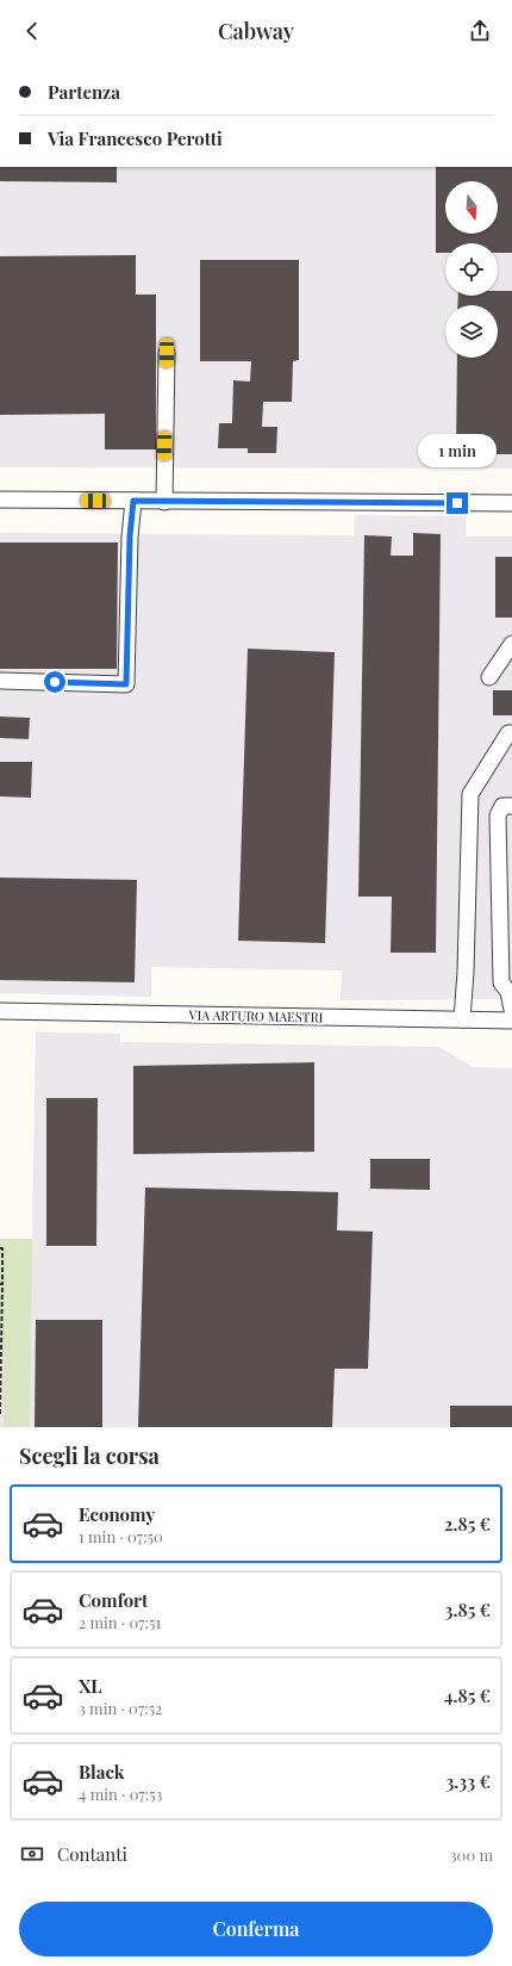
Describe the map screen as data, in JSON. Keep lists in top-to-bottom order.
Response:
{
  "streets": {
    "street": ["VIA ARTURO MAESTRI"]
  },
  "north": "bottom",
  "page": {
    "header": "Cabway",
    "banner": ["Partenza", "Via Francesco Perotti"],
    "bubble": "1 min",
    "heading": "Scegli la corsa",
    "list": [
      {
        "name": "Economy",
        "note": "1 min · 07:50",
        "value": "2.85 €"
      },
      {
        "name": "Comfort",
        "note": "2 min · 07:51",
        "value": "3.85 €"
      },
      {
        "name": "XL",
        "note": "3 min · 07:52",
        "value": "4.85 €"
      },
      {
        "name": "Black",
        "note": "4 min · 07:53",
        "value": "3.33 €"
      }
    ],
    "pay": ["Contanti", "300 m"],
    "buttons": "Conferma"
  }
}
